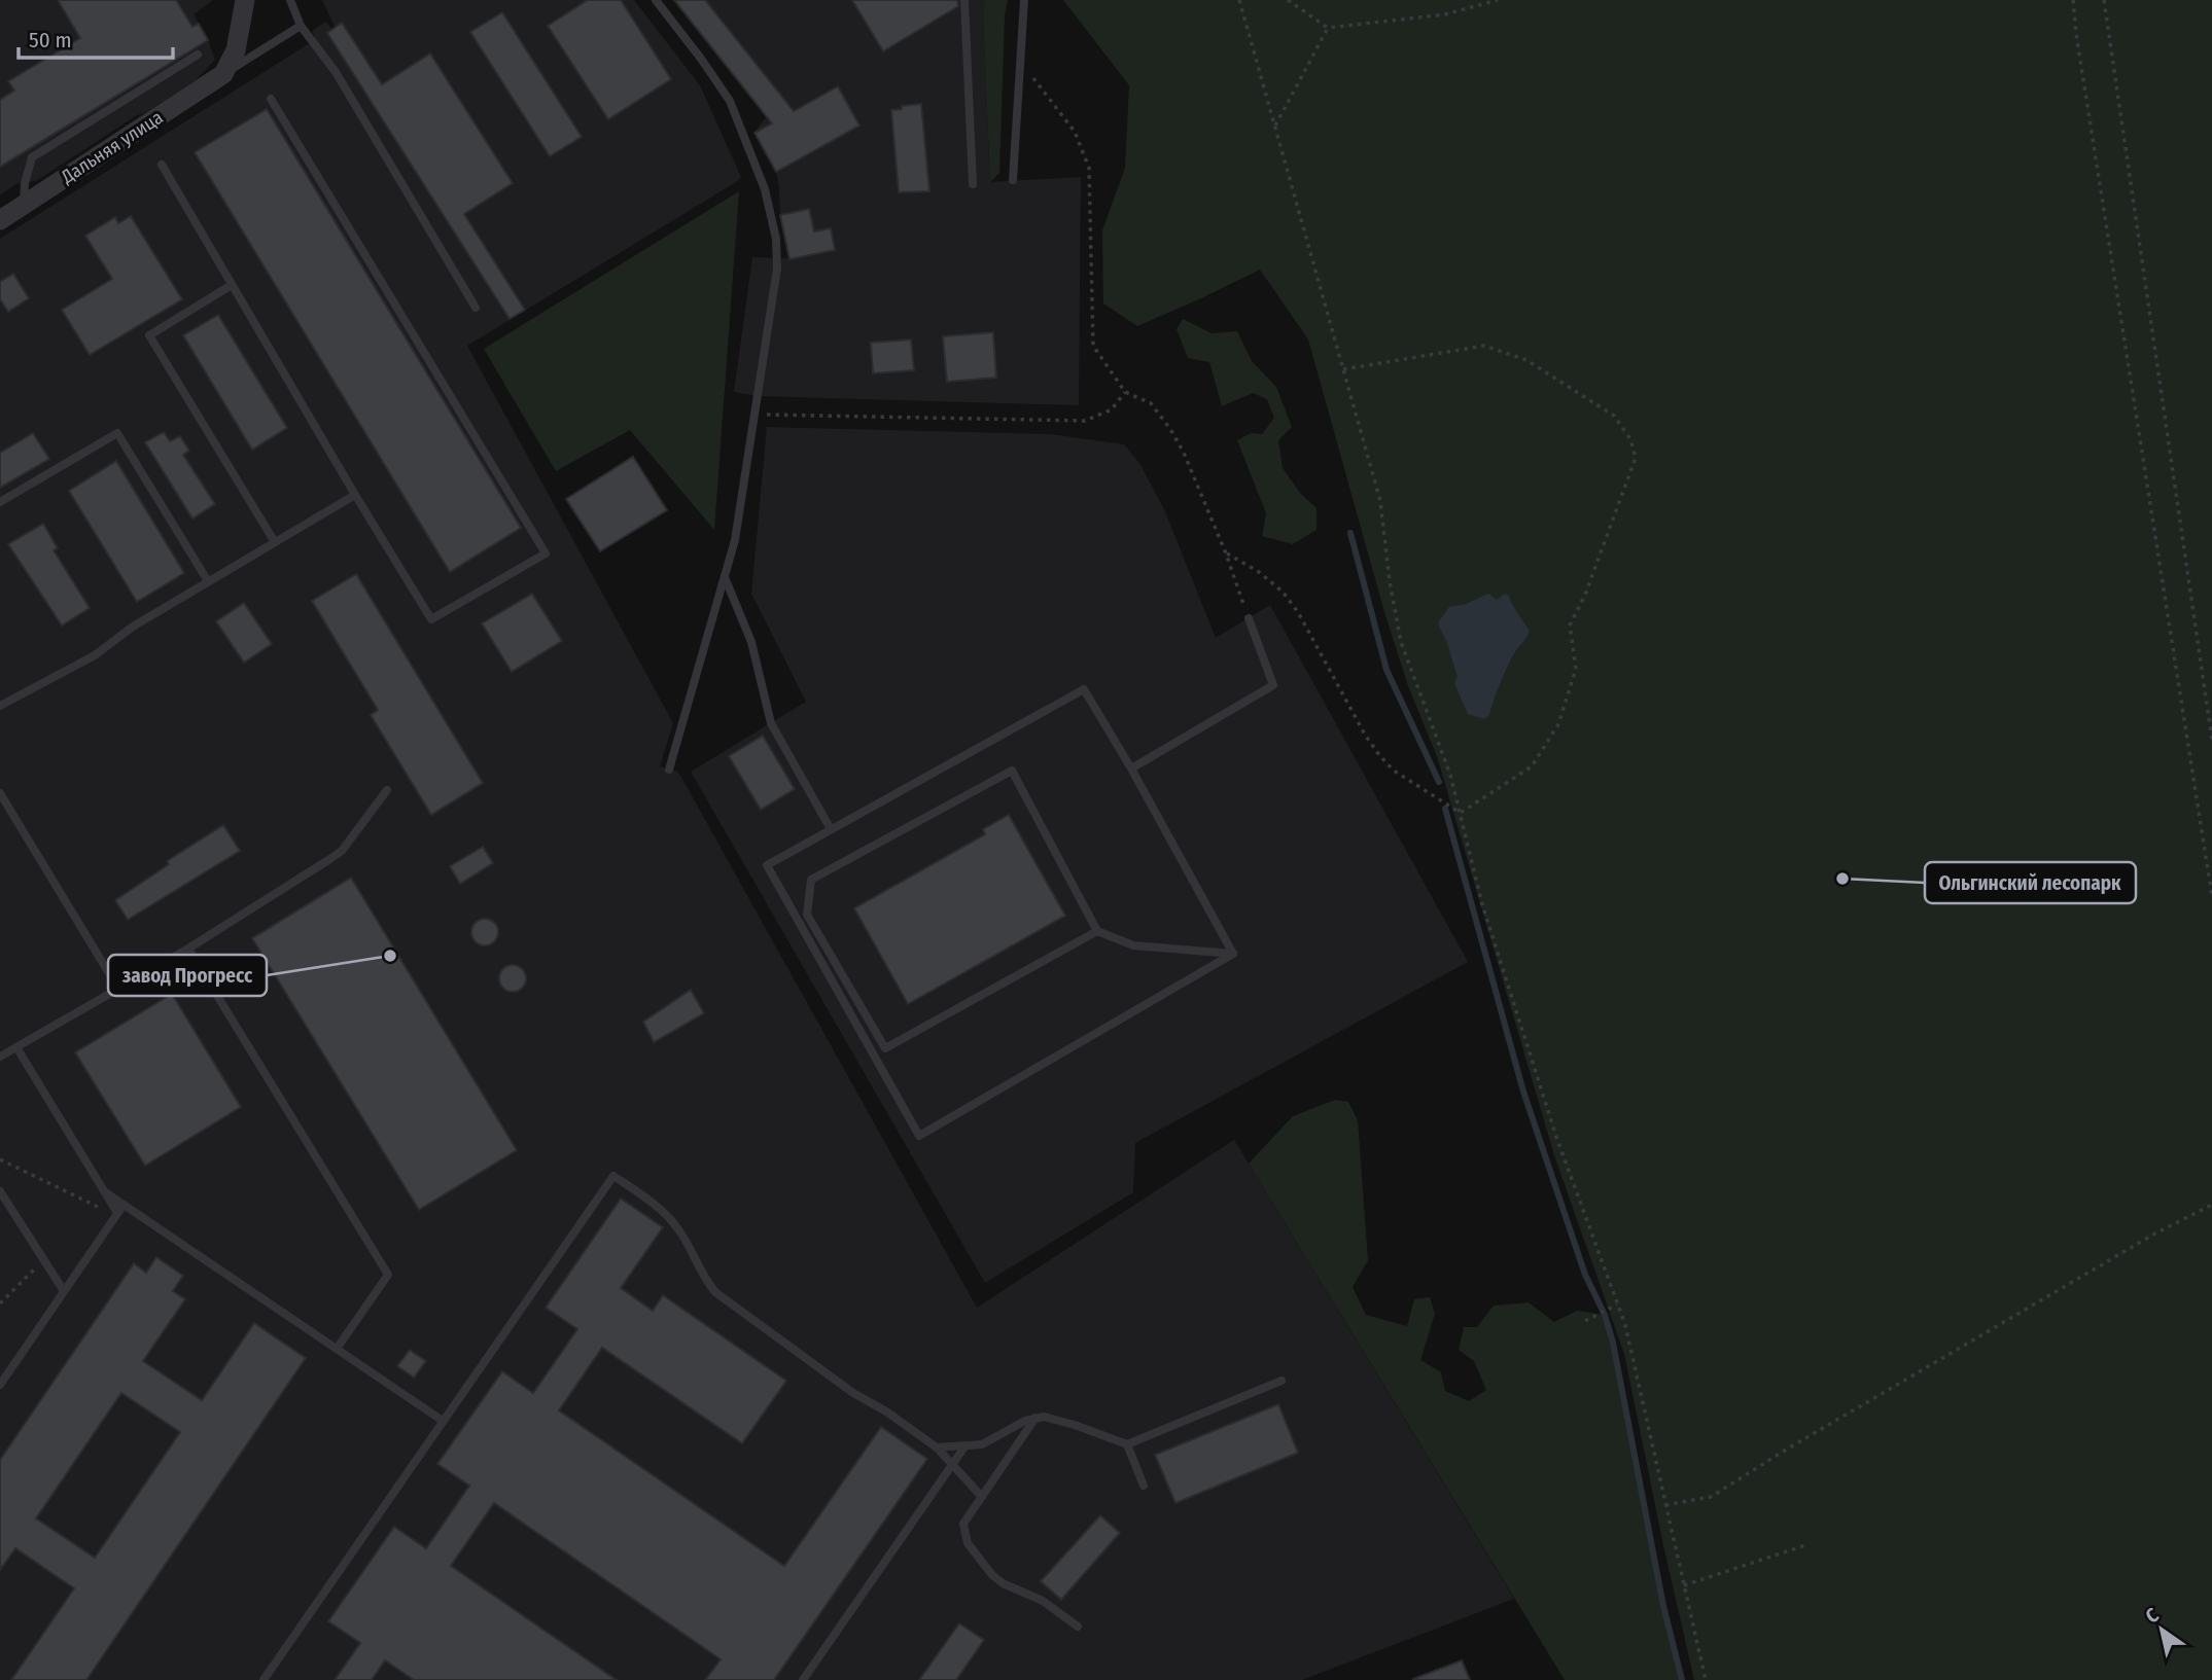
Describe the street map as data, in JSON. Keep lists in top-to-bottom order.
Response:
{
  "streets": {
    "street": ["Дальняя улица"]
  },
  "places": ["Ольгинский лесопарк", "завод Прогресс"],
  "scale_bar": "50 m",
  "north": "top left"
}
